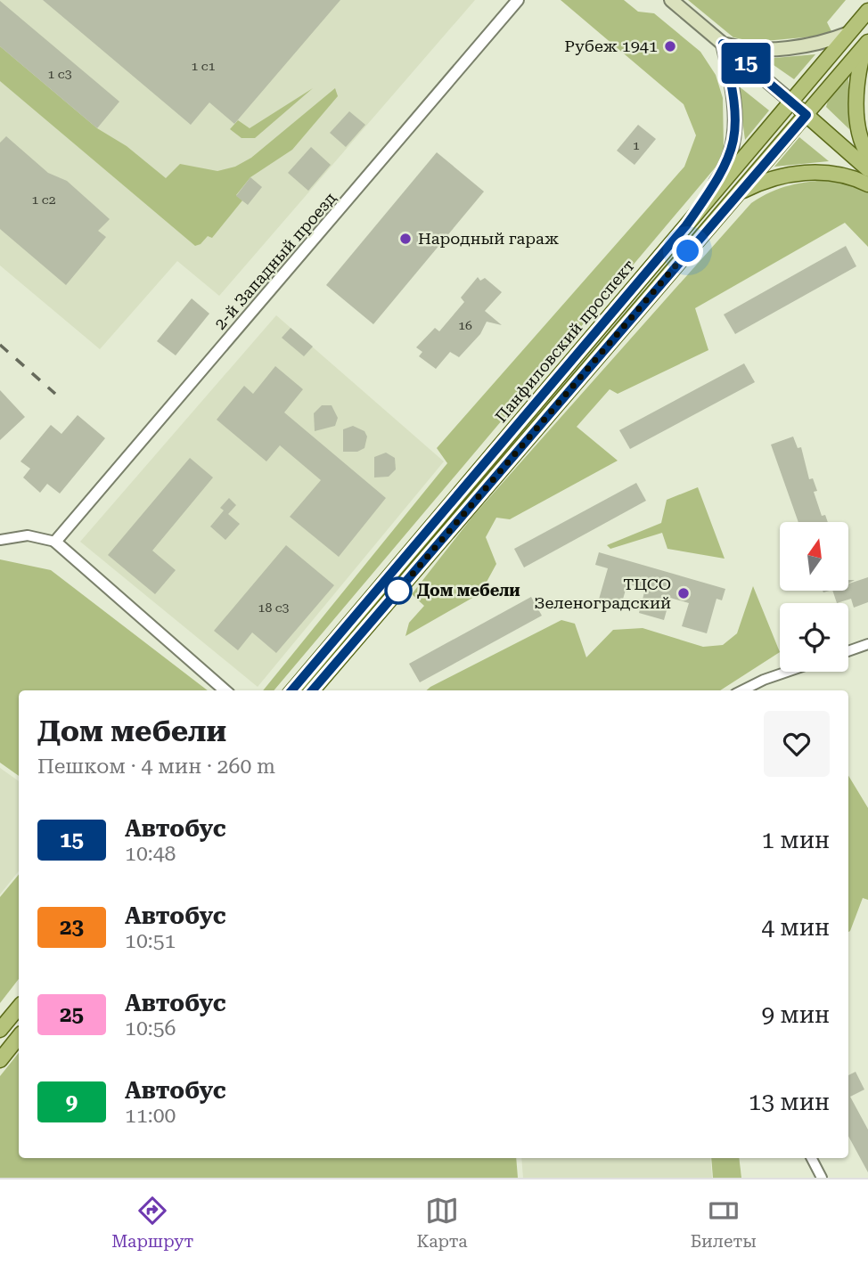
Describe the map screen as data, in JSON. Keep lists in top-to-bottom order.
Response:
{
  "streets": {
    "main road": ["Панфиловский проспект"],
    "street": ["2-й Западный проезд"]
  },
  "places": [
    "Рубеж 1941",
    "Народный гараж",
    "Дом мебели",
    "ТЦСО Зеленоградский"
  ],
  "lines": ["bus line 15"],
  "house_numbers": [
    "1 с1",
    "1 с3",
    "1",
    "1 с2",
    "16",
    "18 с3"
  ],
  "north": "top",
  "page": {
    "on_map": "15",
    "heading": ["Дом мебели", "Пешком · 4 мин · 260 m"],
    "list": [
      {
        "mark": "15",
        "name": "Автобус",
        "note": "10:48",
        "value": "1 мин"
      },
      {
        "mark": "23",
        "name": "Автобус",
        "note": "10:51",
        "value": "4 мин"
      },
      {
        "mark": "25",
        "name": "Автобус",
        "note": "10:56",
        "value": "9 мин"
      },
      {
        "mark": "9",
        "name": "Автобус",
        "note": "11:00",
        "value": "13 мин"
      }
    ],
    "tabs": ["Маршрут", "Карта", "Билеты"]
  }
}
